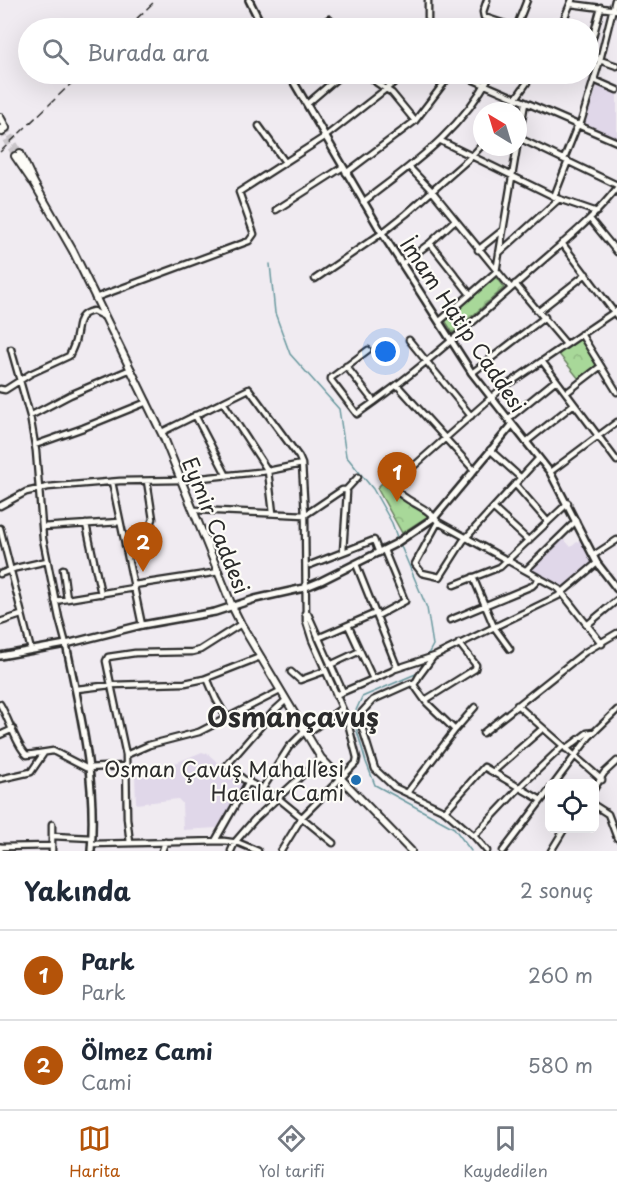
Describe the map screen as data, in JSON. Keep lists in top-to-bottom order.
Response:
{
  "streets": {
    "main road": ["Eymir Caddesi"],
    "street": ["İmam Hatip Caddesi"]
  },
  "districts": ["Osmançavuş"],
  "places": ["Osman Çavuş Mahallesi Hacılar Cami"],
  "north": "top left",
  "page": {
    "search": "Burada ara",
    "pins": ["1", "2"],
    "heading": ["Yakında", "2 sonuç"],
    "list": [
      {
        "mark": "1",
        "name": "Park",
        "note": "Park",
        "value": "260 m"
      },
      {
        "mark": "2",
        "name": "Ölmez Cami",
        "note": "Cami",
        "value": "580 m"
      }
    ],
    "nav": ["Harita", "Yol tarifi", "Kaydedilen"]
  }
}
